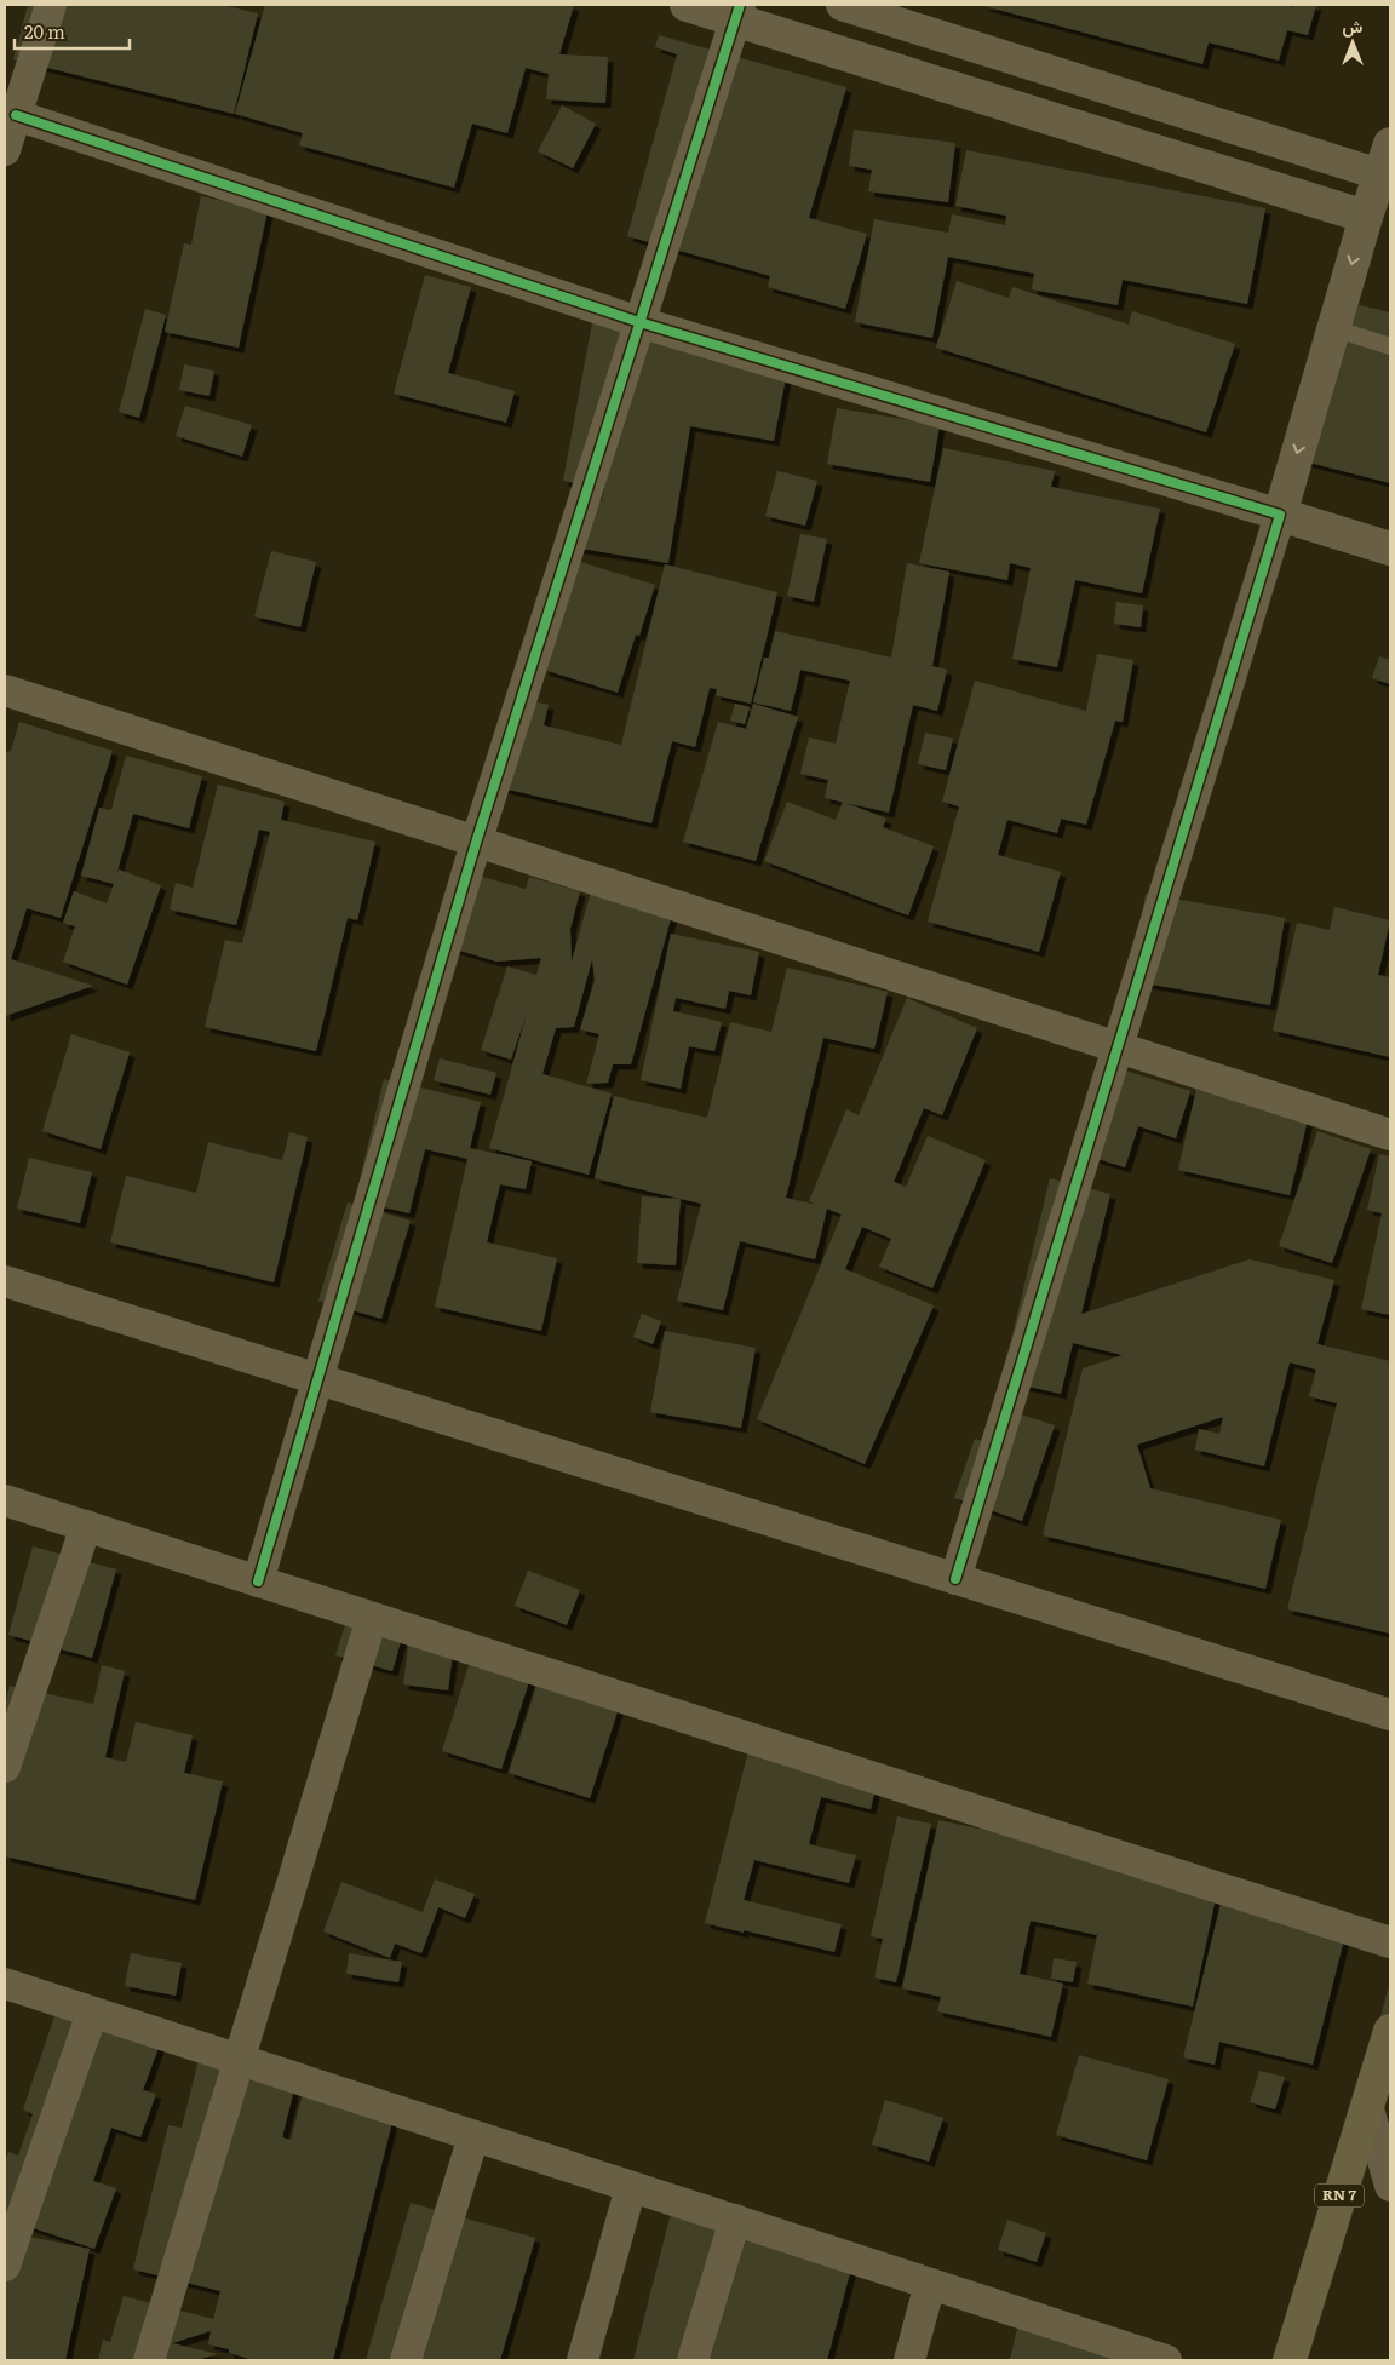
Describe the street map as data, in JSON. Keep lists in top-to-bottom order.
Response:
{
  "streets": {
    "main road": ["RN 7"]
  },
  "scale_bar": "20 m",
  "north": "top"
}
